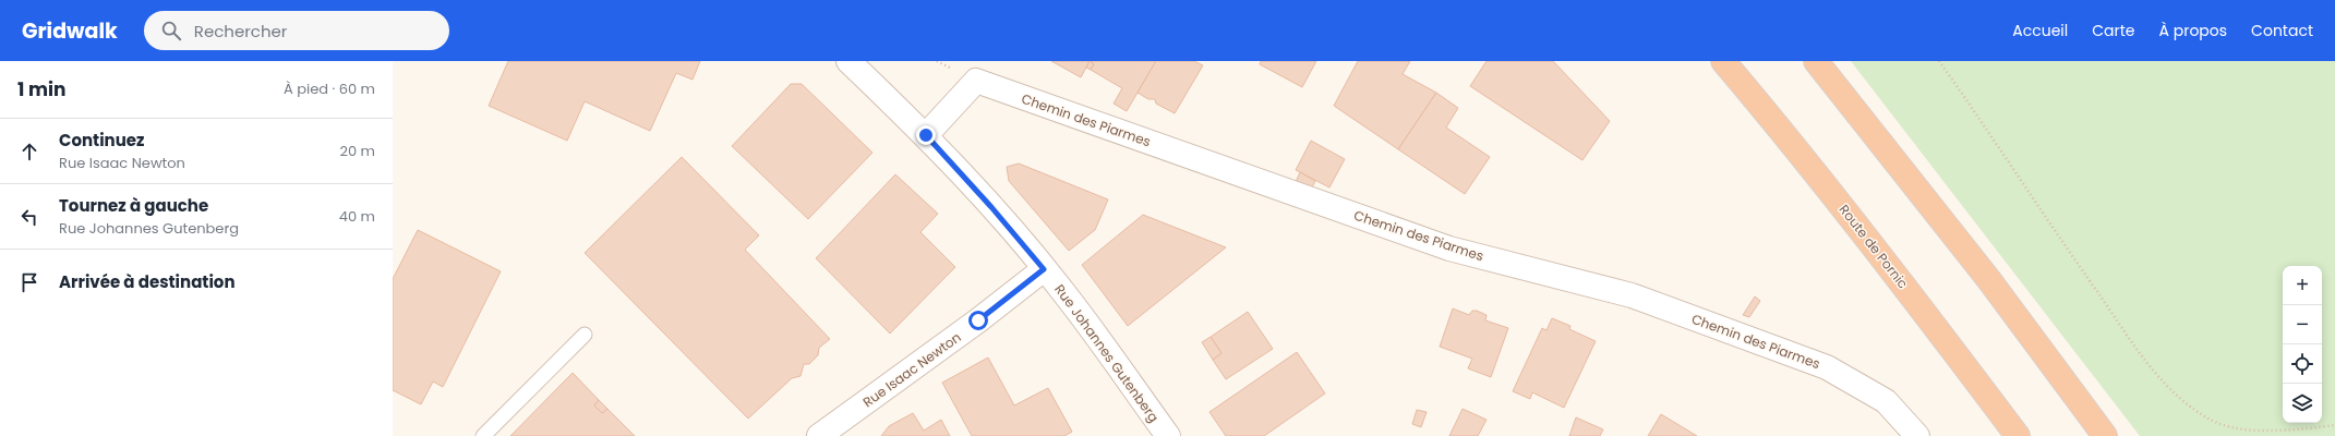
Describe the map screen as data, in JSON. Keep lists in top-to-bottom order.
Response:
{
  "streets": {
    "highway": ["Route de Pornic"],
    "street": ["Chemin des Piarmes", "Rue Johannes Gutenberg", "Rue Isaac Newton"]
  },
  "crossings": [
    ["Chemin des Piarmes", "Rue Johannes Gutenberg"],
    ["Rue Johannes Gutenberg", "Rue Isaac Newton"]
  ],
  "page": {
    "header": "Gridwalk",
    "search": "Rechercher",
    "nav": [
      "Accueil",
      "Carte",
      "À propos",
      "Contact"
    ],
    "heading": ["1 min", "À pied · 60 m"],
    "list": [
      ["Continuez", "Rue Isaac Newton", "20 m"],
      ["Tournez à gauche", "Rue Johannes Gutenberg", "40 m"],
      "Arrivée à destination"
    ],
    "map_buttons": ["+", "−"]
  }
}
